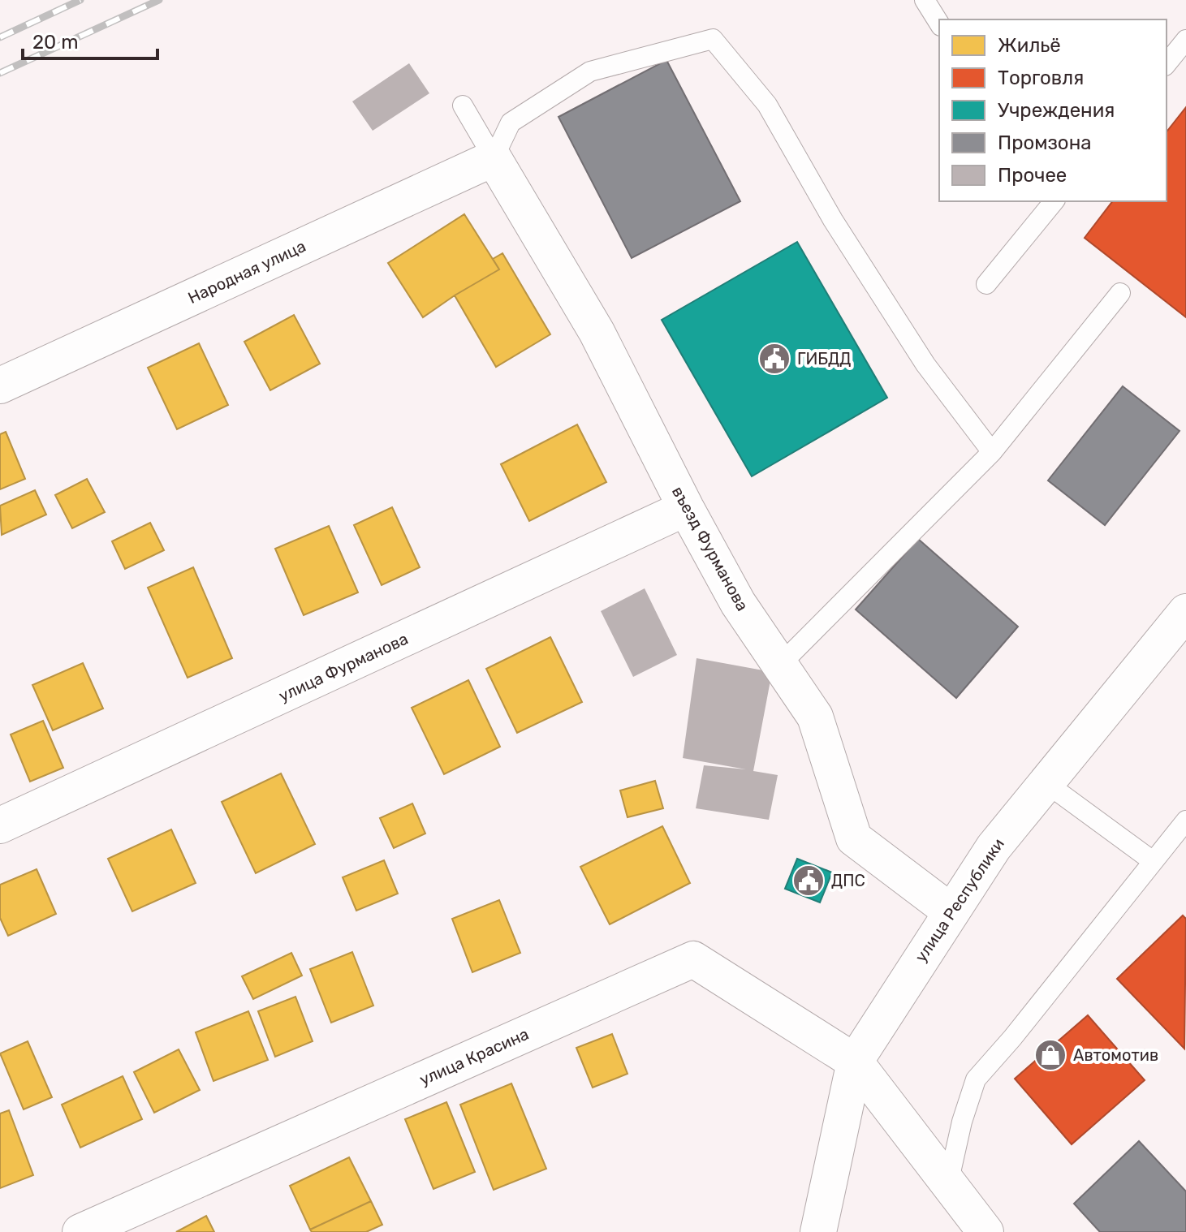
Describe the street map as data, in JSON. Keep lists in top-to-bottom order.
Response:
{
  "streets": {
    "street": [
      "Народная улица",
      "въезд Фурманова",
      "улица Фурманова",
      "улица Республики",
      "улица Красина"
    ]
  },
  "crossings": [
    ["Народная улица", "въезд Фурманова"],
    ["въезд Фурманова", "улица Фурманова"],
    ["въезд Фурманова", "улица Республики"],
    ["улица Республики", "улица Красина"]
  ],
  "places": {
    "public building": ["ГИБДД", "ДПС"],
    "shop": ["Автомотив"]
  },
  "legend": [
    "Жильё",
    "Торговля",
    "Учреждения",
    "Промзона",
    "Прочее"
  ],
  "scale_bar": "20 m"
}
